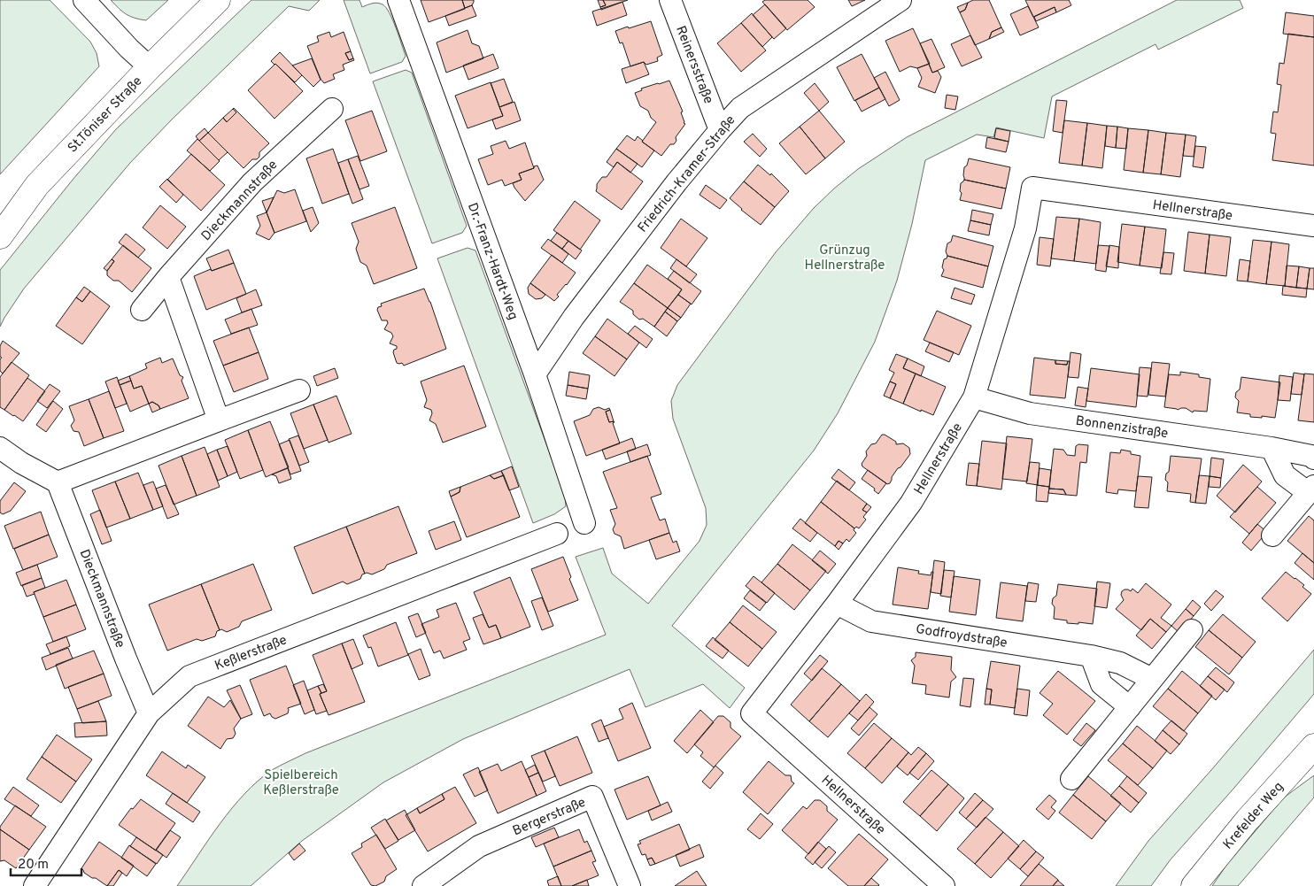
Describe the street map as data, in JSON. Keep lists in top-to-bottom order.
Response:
{
  "streets": {
    "main road": ["St.Töniser Straße", "Krefelder Weg"],
    "street": [
      "Reinersstraße",
      "Friedrich-Kramer-Straße",
      "Dieckmannstraße",
      "Hellnerstraße",
      "Dr.-Franz-Hardt-Weg",
      "Bonnenzistraße",
      "Godfroydstraße",
      "Keßlerstraße",
      "Bergerstraße"
    ]
  },
  "crossings": [
    ["Reinersstraße", "Friedrich-Kramer-Straße"],
    ["Friedrich-Kramer-Straße", "Dr.-Franz-Hardt-Weg"],
    ["Dieckmannstraße", "Keßlerstraße"],
    ["Hellnerstraße", "Bonnenzistraße"],
    ["Hellnerstraße", "Godfroydstraße"]
  ],
  "parks": ["Grünzug Hellnerstraße", "Spielbereich Keßlerstraße"],
  "scale_bar": "20 m"
}
